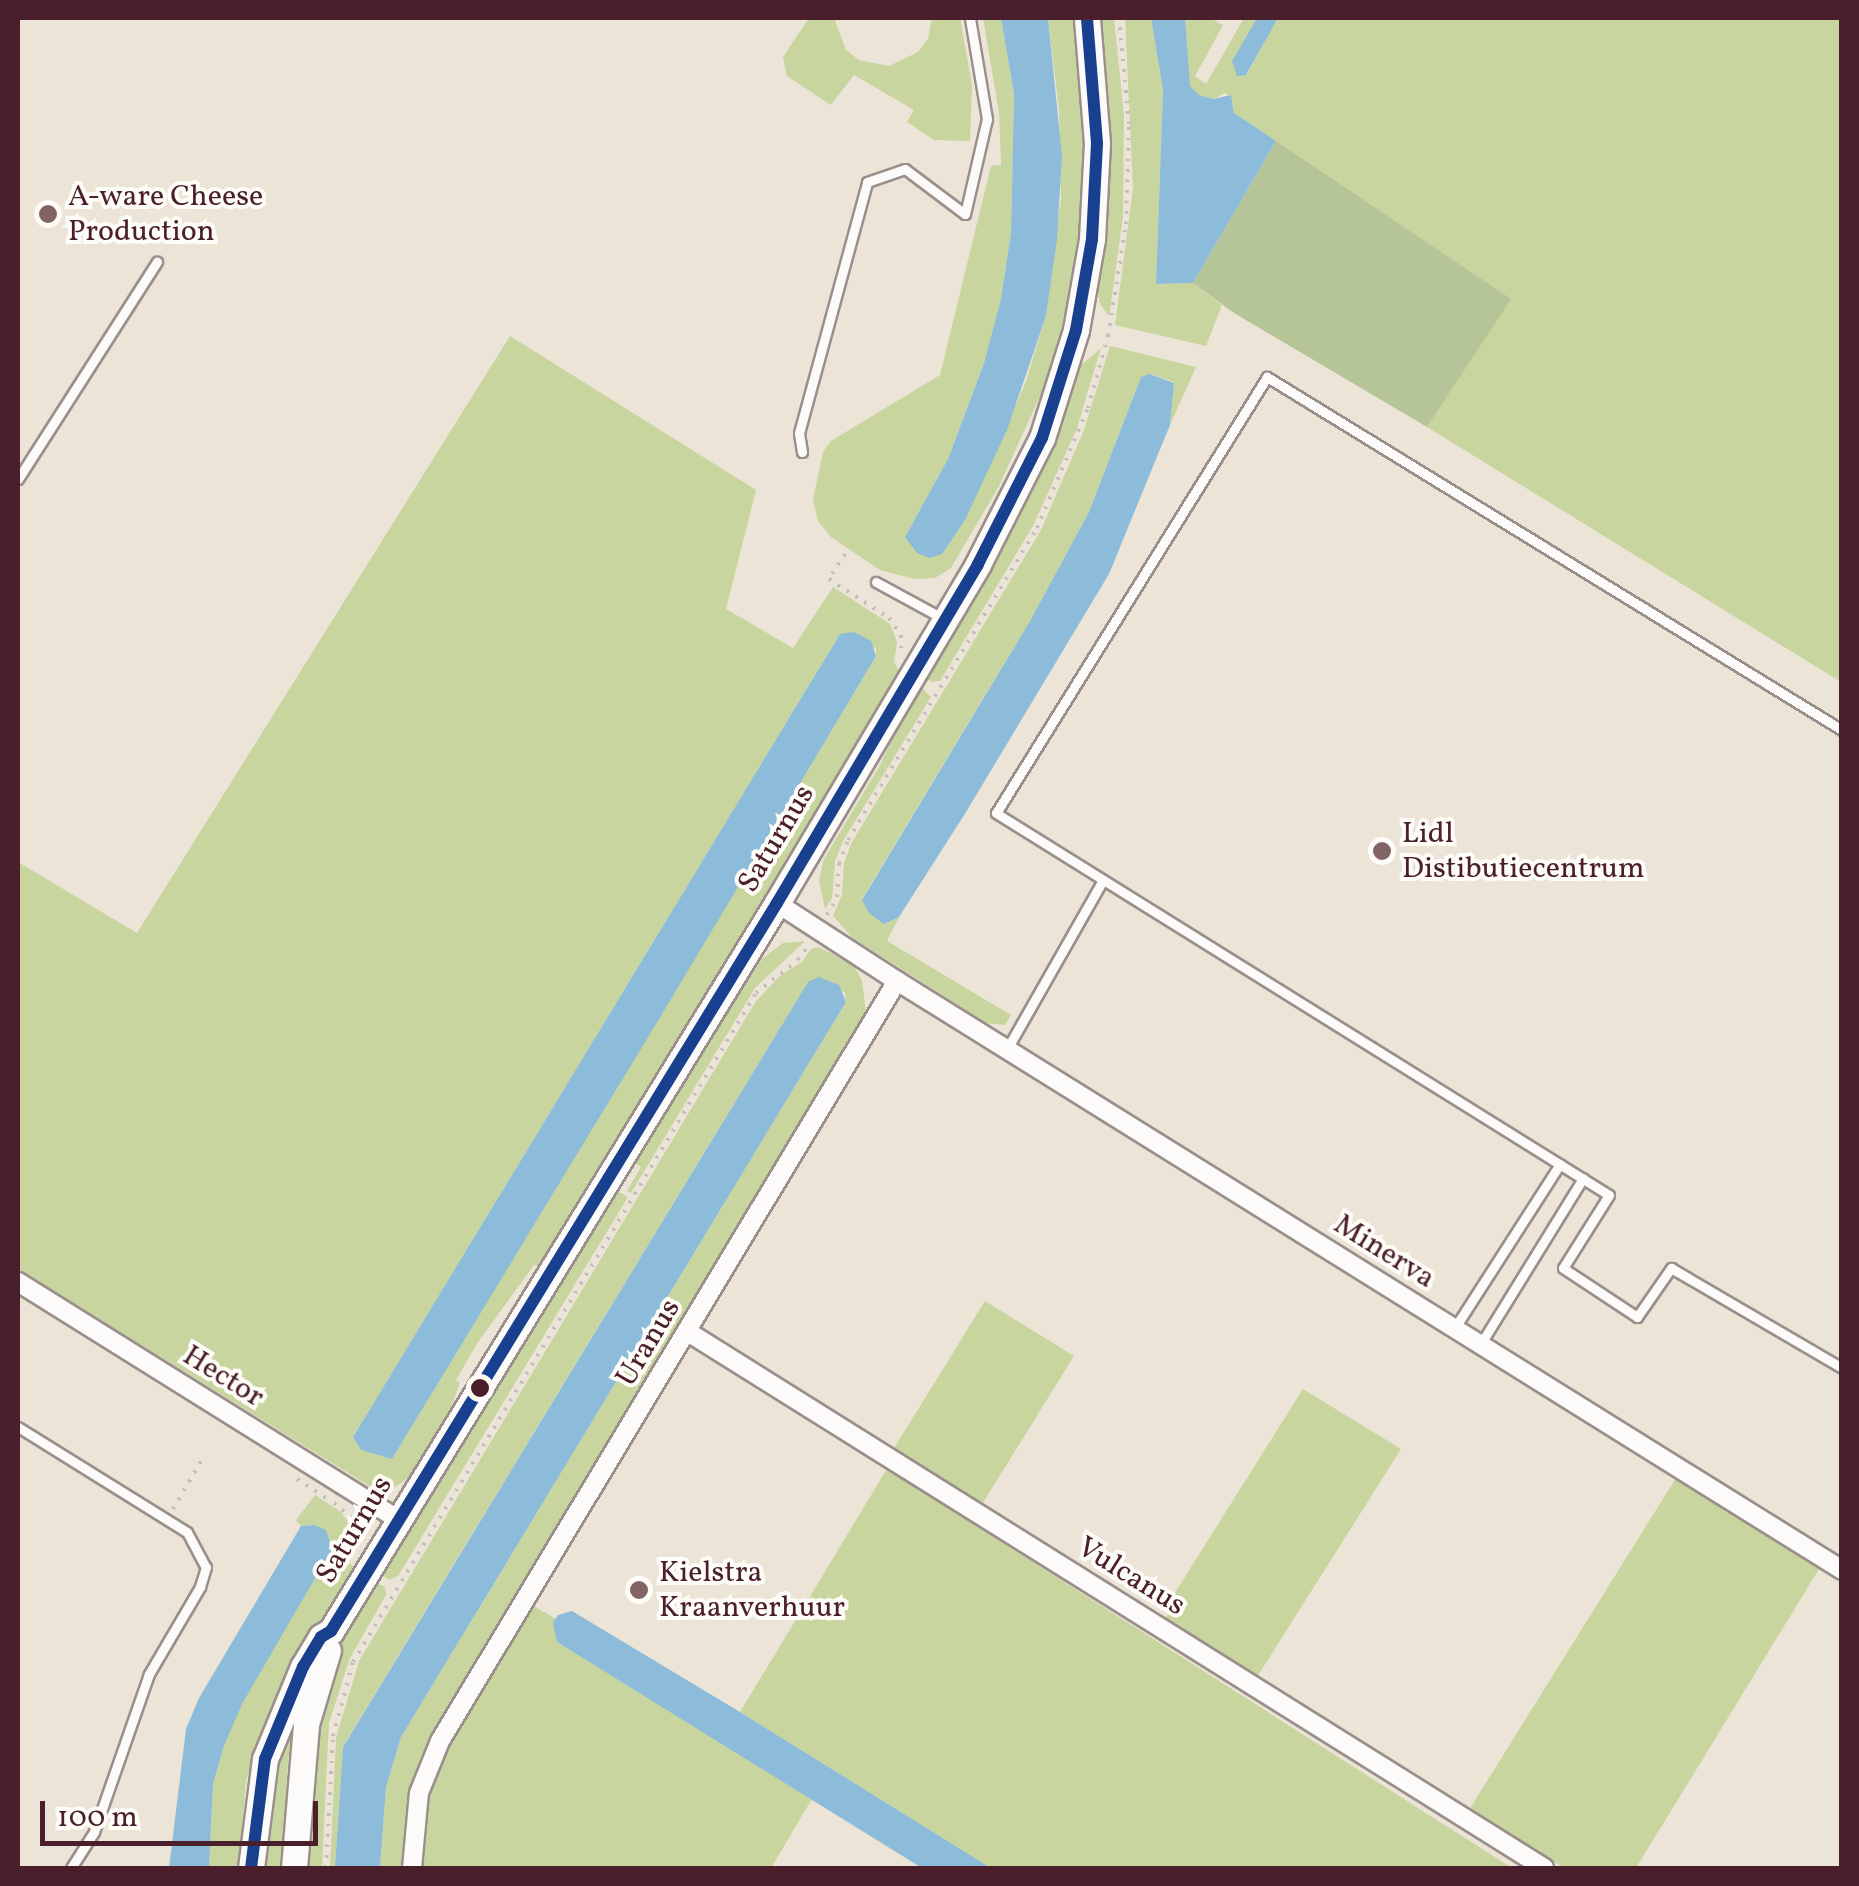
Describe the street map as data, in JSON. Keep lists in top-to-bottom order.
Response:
{
  "streets": {
    "main road": ["Saturnus"],
    "street": [
      "Minerva",
      "Uranus",
      "Hector",
      "Vulcanus"
    ]
  },
  "crossings": [
    ["Saturnus", "Hector"],
    ["Minerva", "Uranus"],
    ["Uranus", "Vulcanus"]
  ],
  "places": ["A-ware Cheese Production", "Lidl Distibutiecentrum", "Kielstra Kraanverhuur"],
  "scale_bar": "100 m"
}
